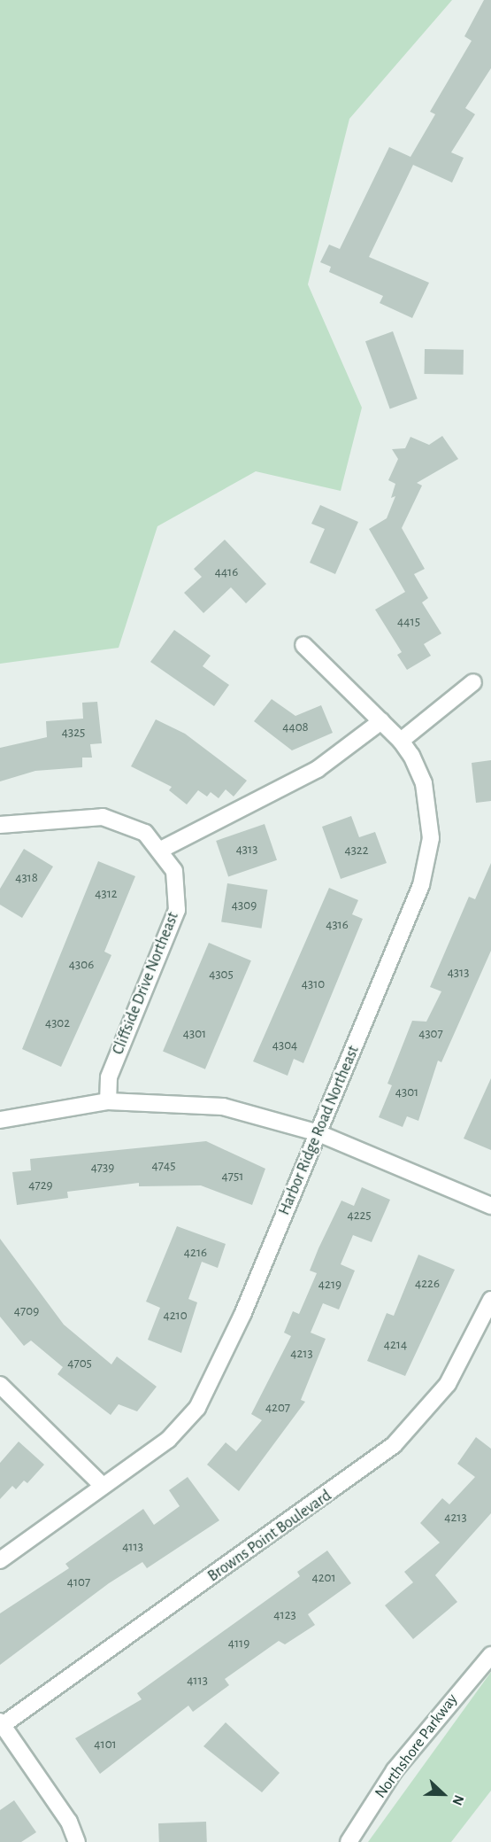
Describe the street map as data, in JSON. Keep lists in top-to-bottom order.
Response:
{
  "streets": {
    "street": [
      "Cliffside Drive Northeast",
      "Harbor Ridge Road Northeast",
      "Browns Point Boulevard",
      "Northshore Parkway"
    ]
  },
  "house_numbers": [
    "4416",
    "4415",
    "4408",
    "4325",
    "4313",
    "4322",
    "4318",
    "4312",
    "4309",
    "4316",
    "4306",
    "4313",
    "4305",
    "4310",
    "4302",
    "4301",
    "4307",
    "4304",
    "4301",
    "4745",
    "4739",
    "4751",
    "4729",
    "4225",
    "4216",
    "4226",
    "4219",
    "4709",
    "4210",
    "4214",
    "4213",
    "4705",
    "4207",
    "4213",
    "4113",
    "4201",
    "4107",
    "4123",
    "4119",
    "4113",
    "4101"
  ],
  "north": "right"
}
